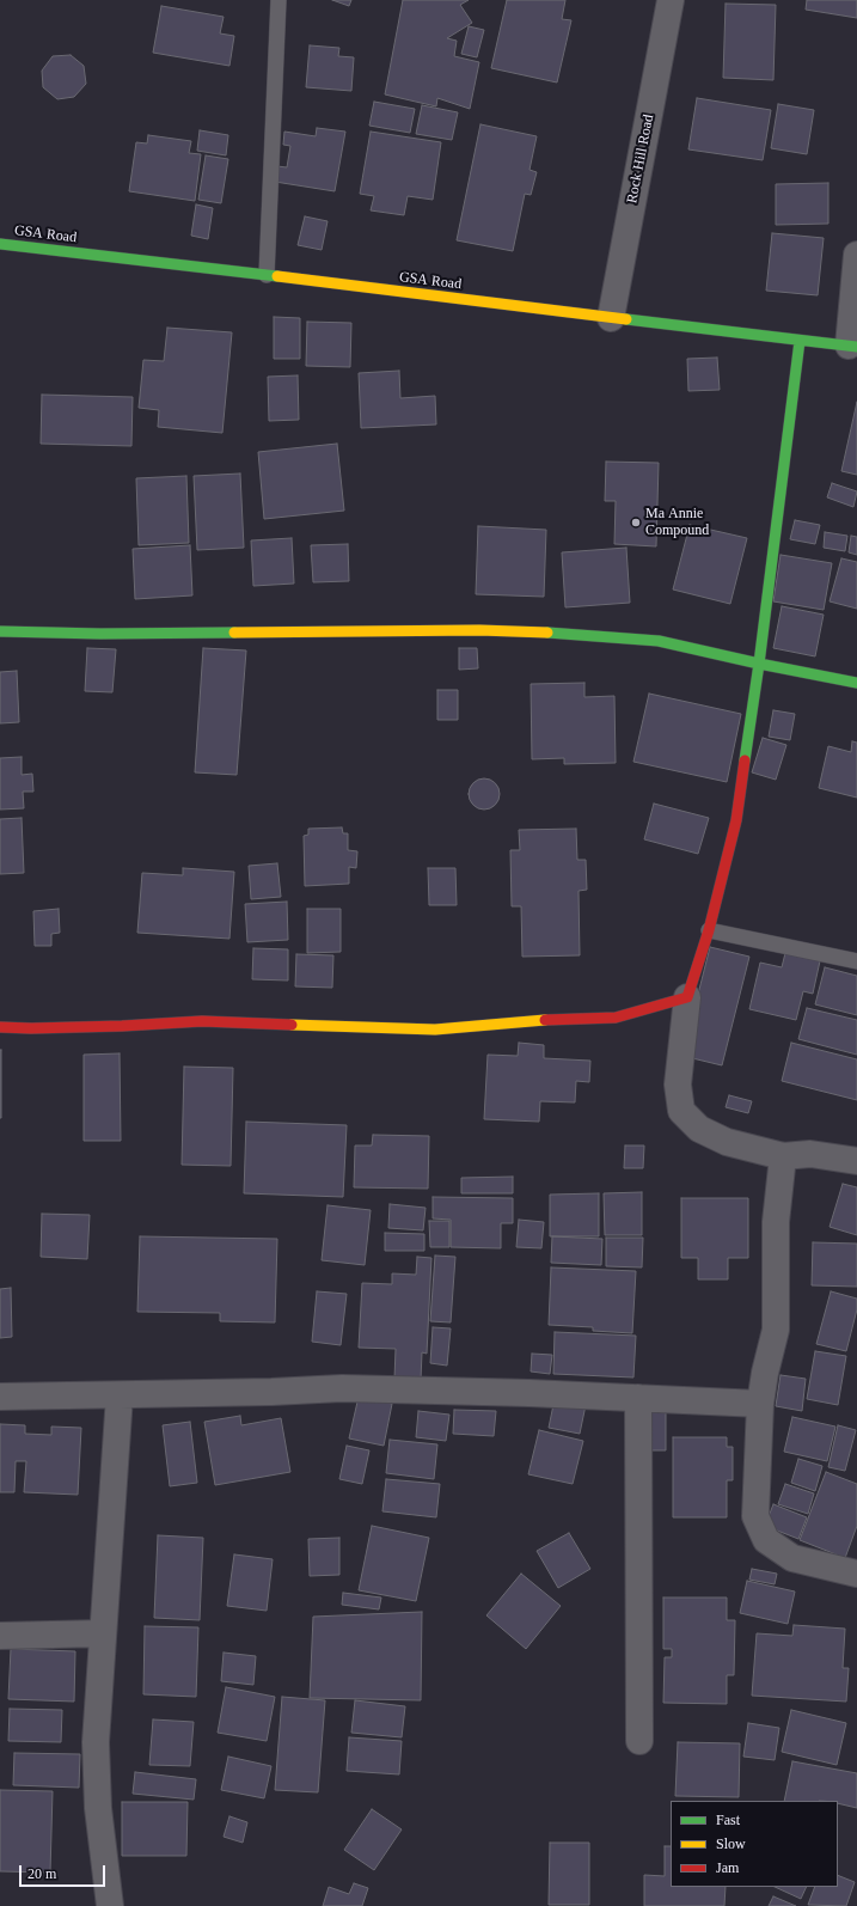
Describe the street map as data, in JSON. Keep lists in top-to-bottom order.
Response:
{
  "streets": {
    "street": ["Rock Hill Road", "GSA Road"]
  },
  "crossings": [
    ["Rock Hill Road", "GSA Road"]
  ],
  "places": ["Ma Annie Compound"],
  "legend": ["Fast", "Slow", "Jam"],
  "scale_bar": "20 m"
}
